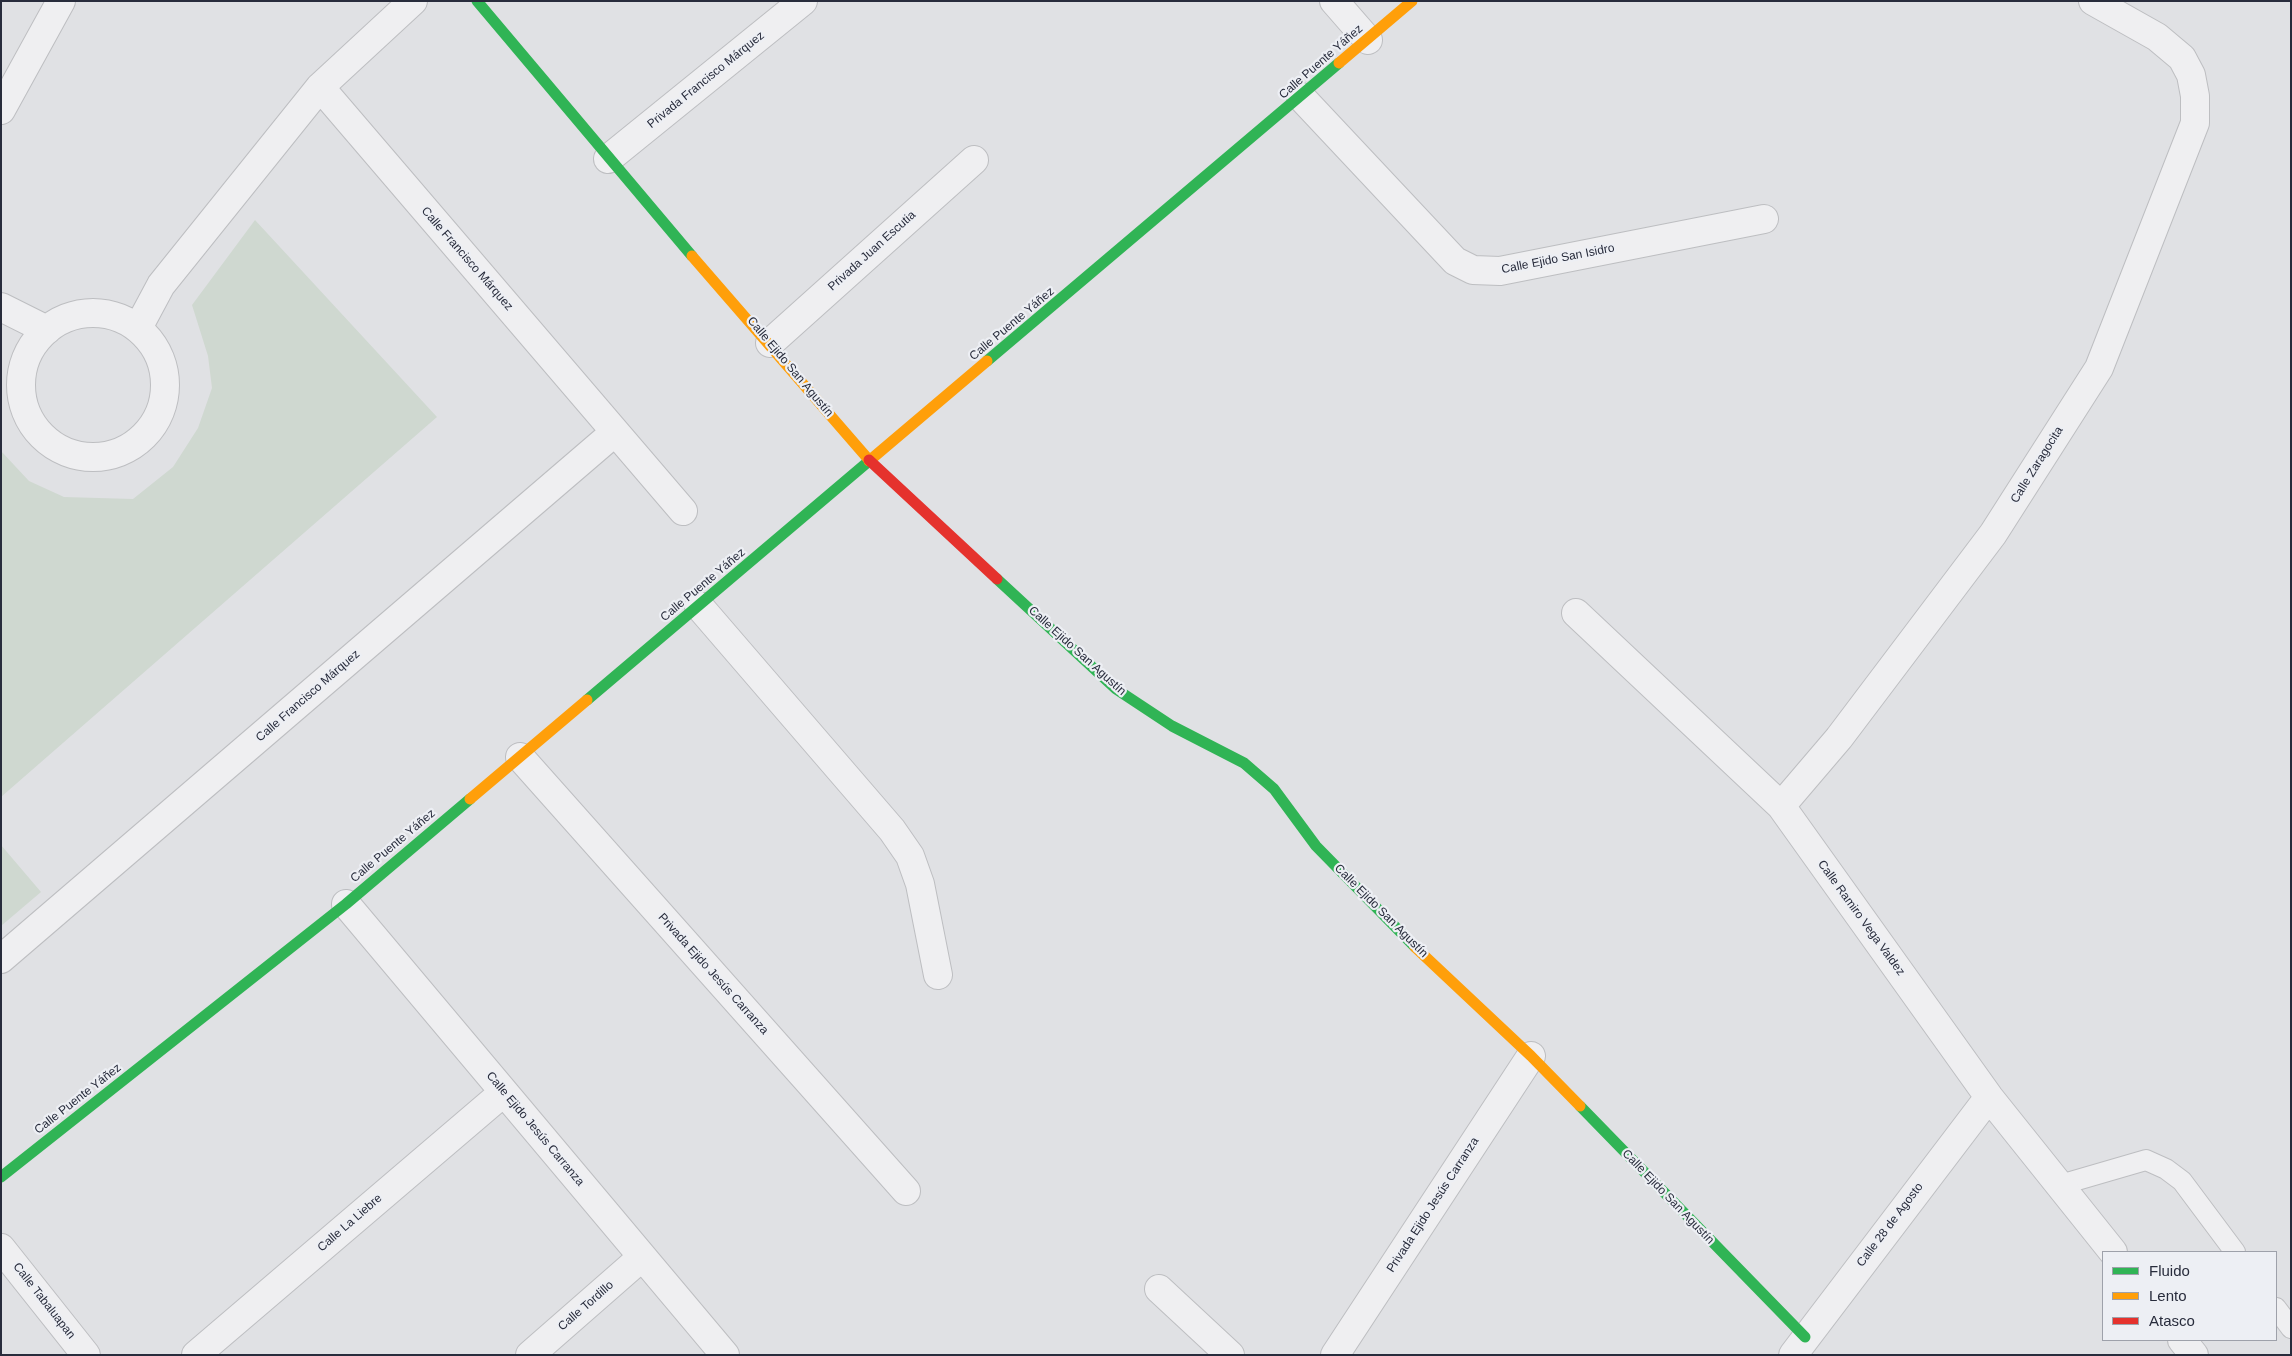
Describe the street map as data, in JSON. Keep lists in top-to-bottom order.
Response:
{
  "streets": {
    "street": [
      "Calle Puente Yáñez",
      "Privada Francisco Márquez",
      "Privada Juan Escutia",
      "Calle Francisco Márquez",
      "Calle Ejido San Isidro",
      "Calle Ejido San Agustín",
      "Calle Zaragocita",
      "Calle Ramiro Vega Valdez",
      "Privada Ejido Jesús Carranza",
      "Calle Ejido Jesús Carranza",
      "Calle La Liebre",
      "Calle 28 de Agosto",
      "Calle Tabaluapan",
      "Calle Tordillo"
    ]
  },
  "crossings": [
    ["Calle Puente Yáñez", "Calle Ejido San Isidro"],
    ["Calle Puente Yáñez", "Calle Ejido San Agustín"],
    ["Calle Puente Yáñez", "Privada Ejido Jesús Carranza"],
    ["Calle Puente Yáñez", "Calle Ejido Jesús Carranza"],
    ["Privada Francisco Márquez", "Calle Ejido San Agustín"],
    ["Privada Juan Escutia", "Calle Ejido San Agustín"],
    ["Calle Ejido San Agustín", "Privada Ejido Jesús Carranza"],
    ["Calle Ejido San Agustín", "Calle 28 de Agosto"],
    ["Calle Zaragocita", "Calle Ramiro Vega Valdez"],
    ["Calle Ramiro Vega Valdez", "Calle 28 de Agosto"],
    ["Calle Ejido Jesús Carranza", "Calle La Liebre"],
    ["Calle Ejido Jesús Carranza", "Calle Tordillo"]
  ],
  "legend": ["Fluido", "Lento", "Atasco"]
}
